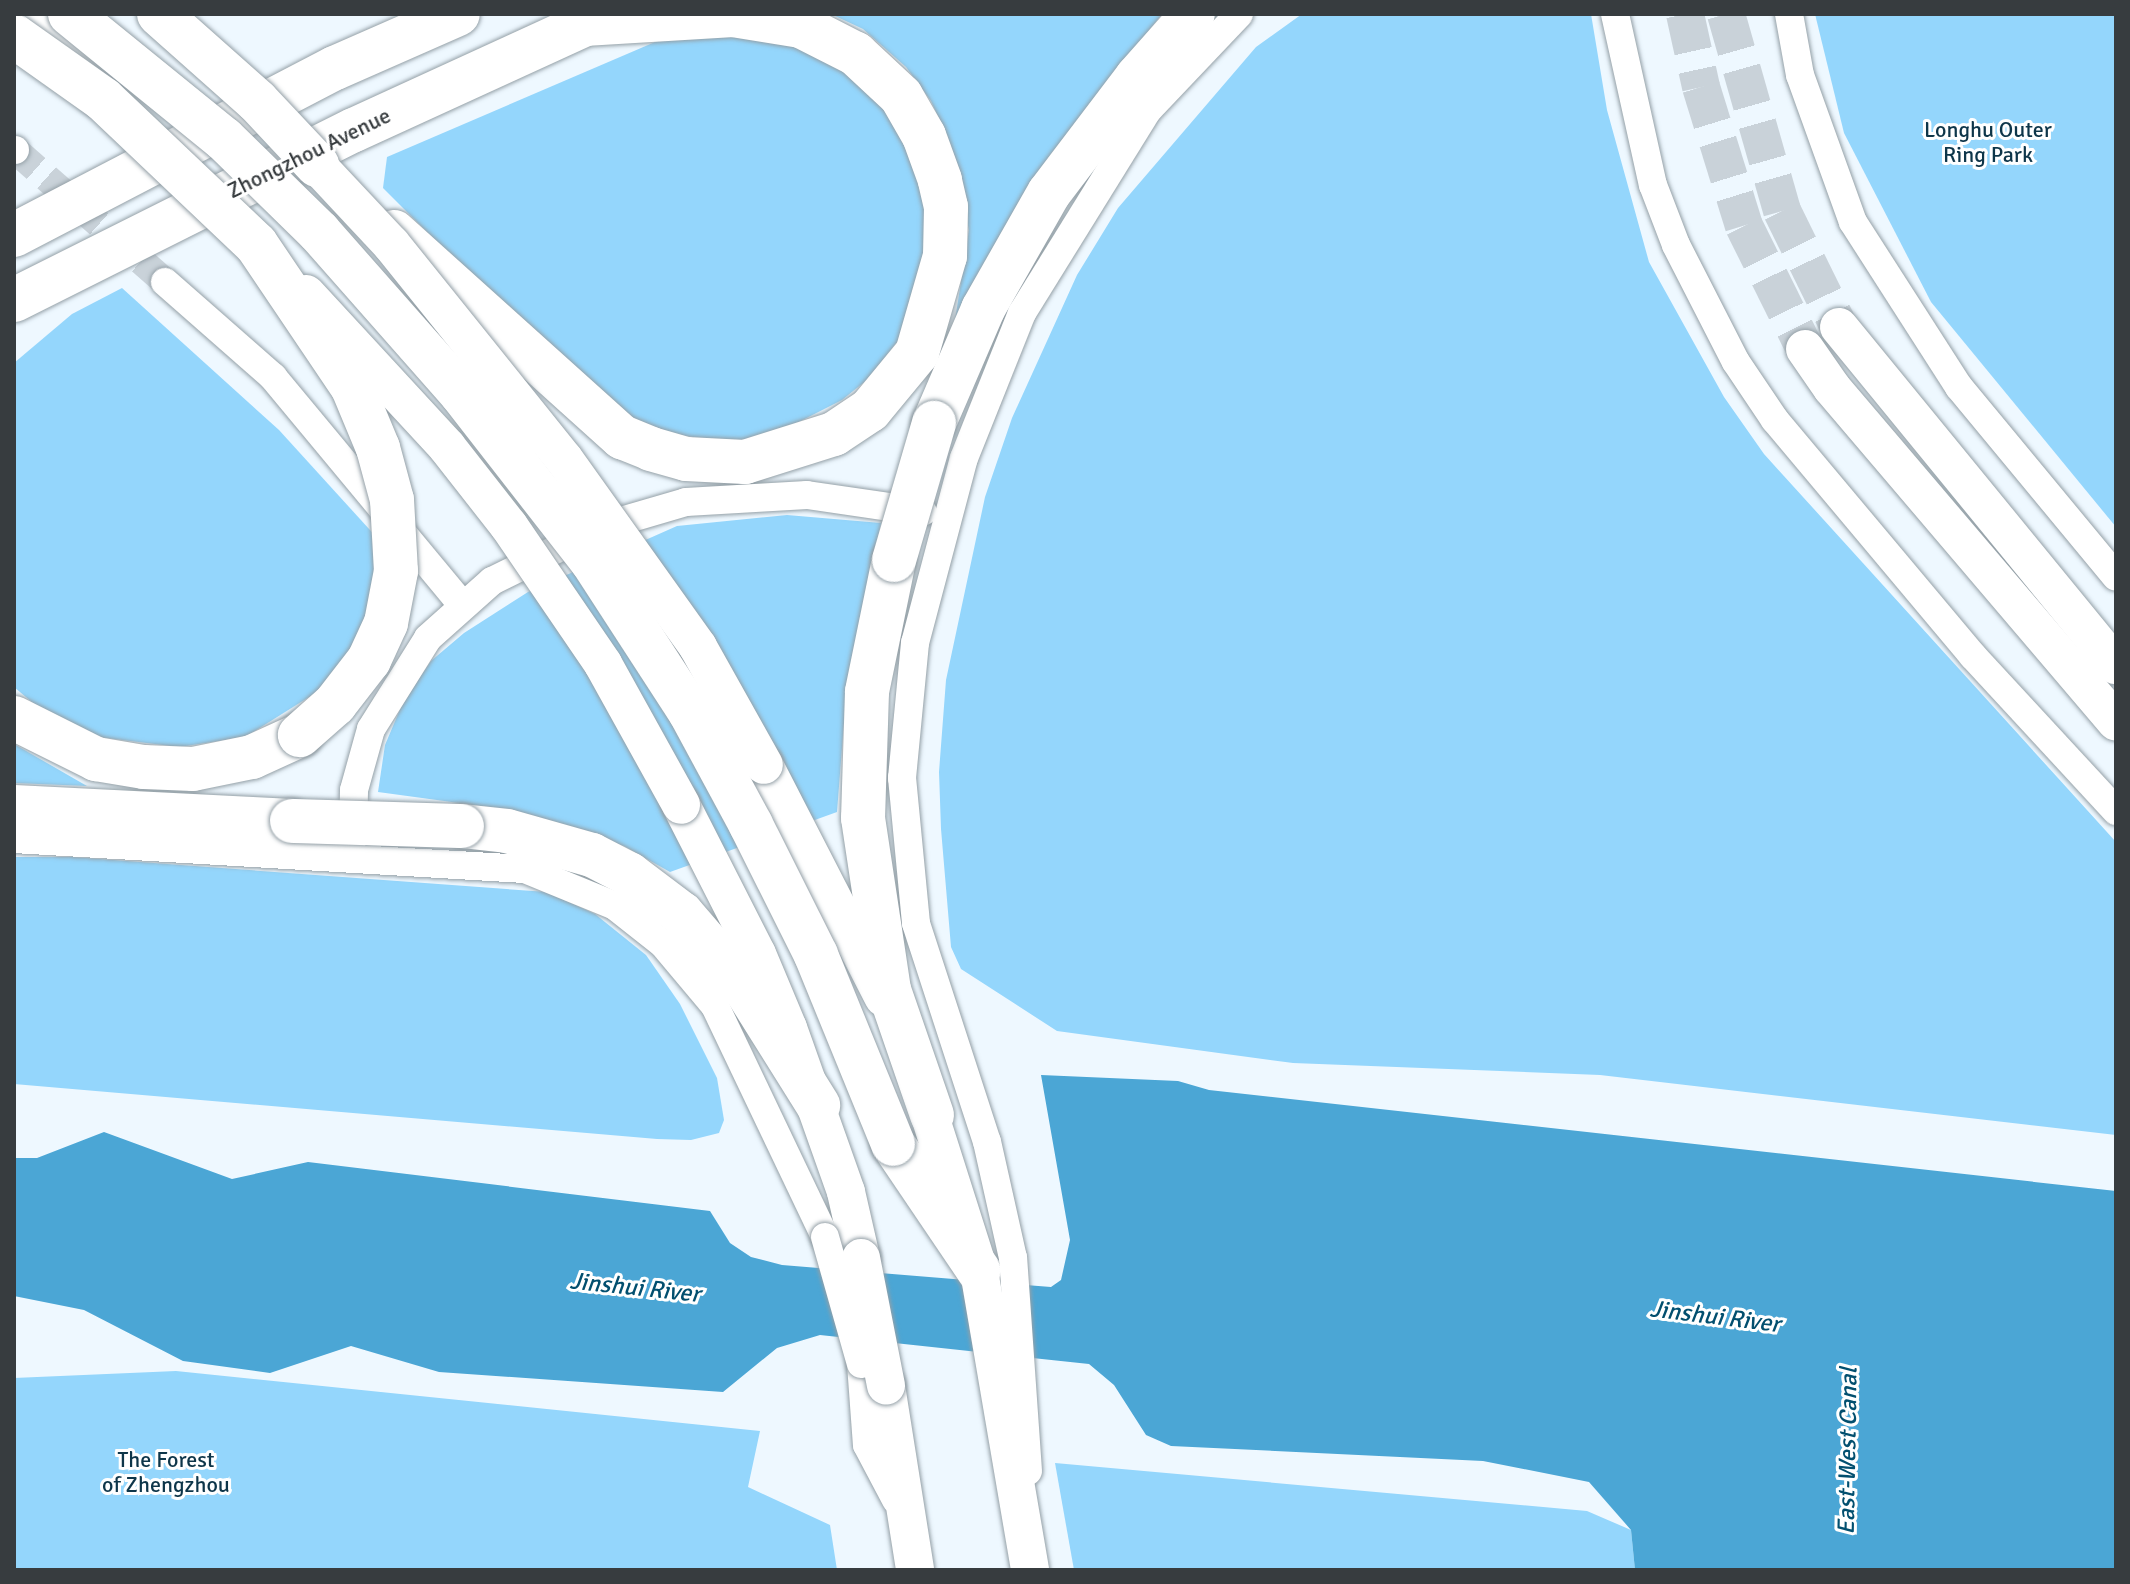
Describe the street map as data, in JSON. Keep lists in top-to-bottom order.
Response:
{
  "streets": {
    "main road": ["Zhongzhou Avenue"]
  },
  "water": ["Jinshui River", "East-West Canal"],
  "parks": ["Longhu Outer Ring Park", "The Forest of Zhengzhou"]
}
